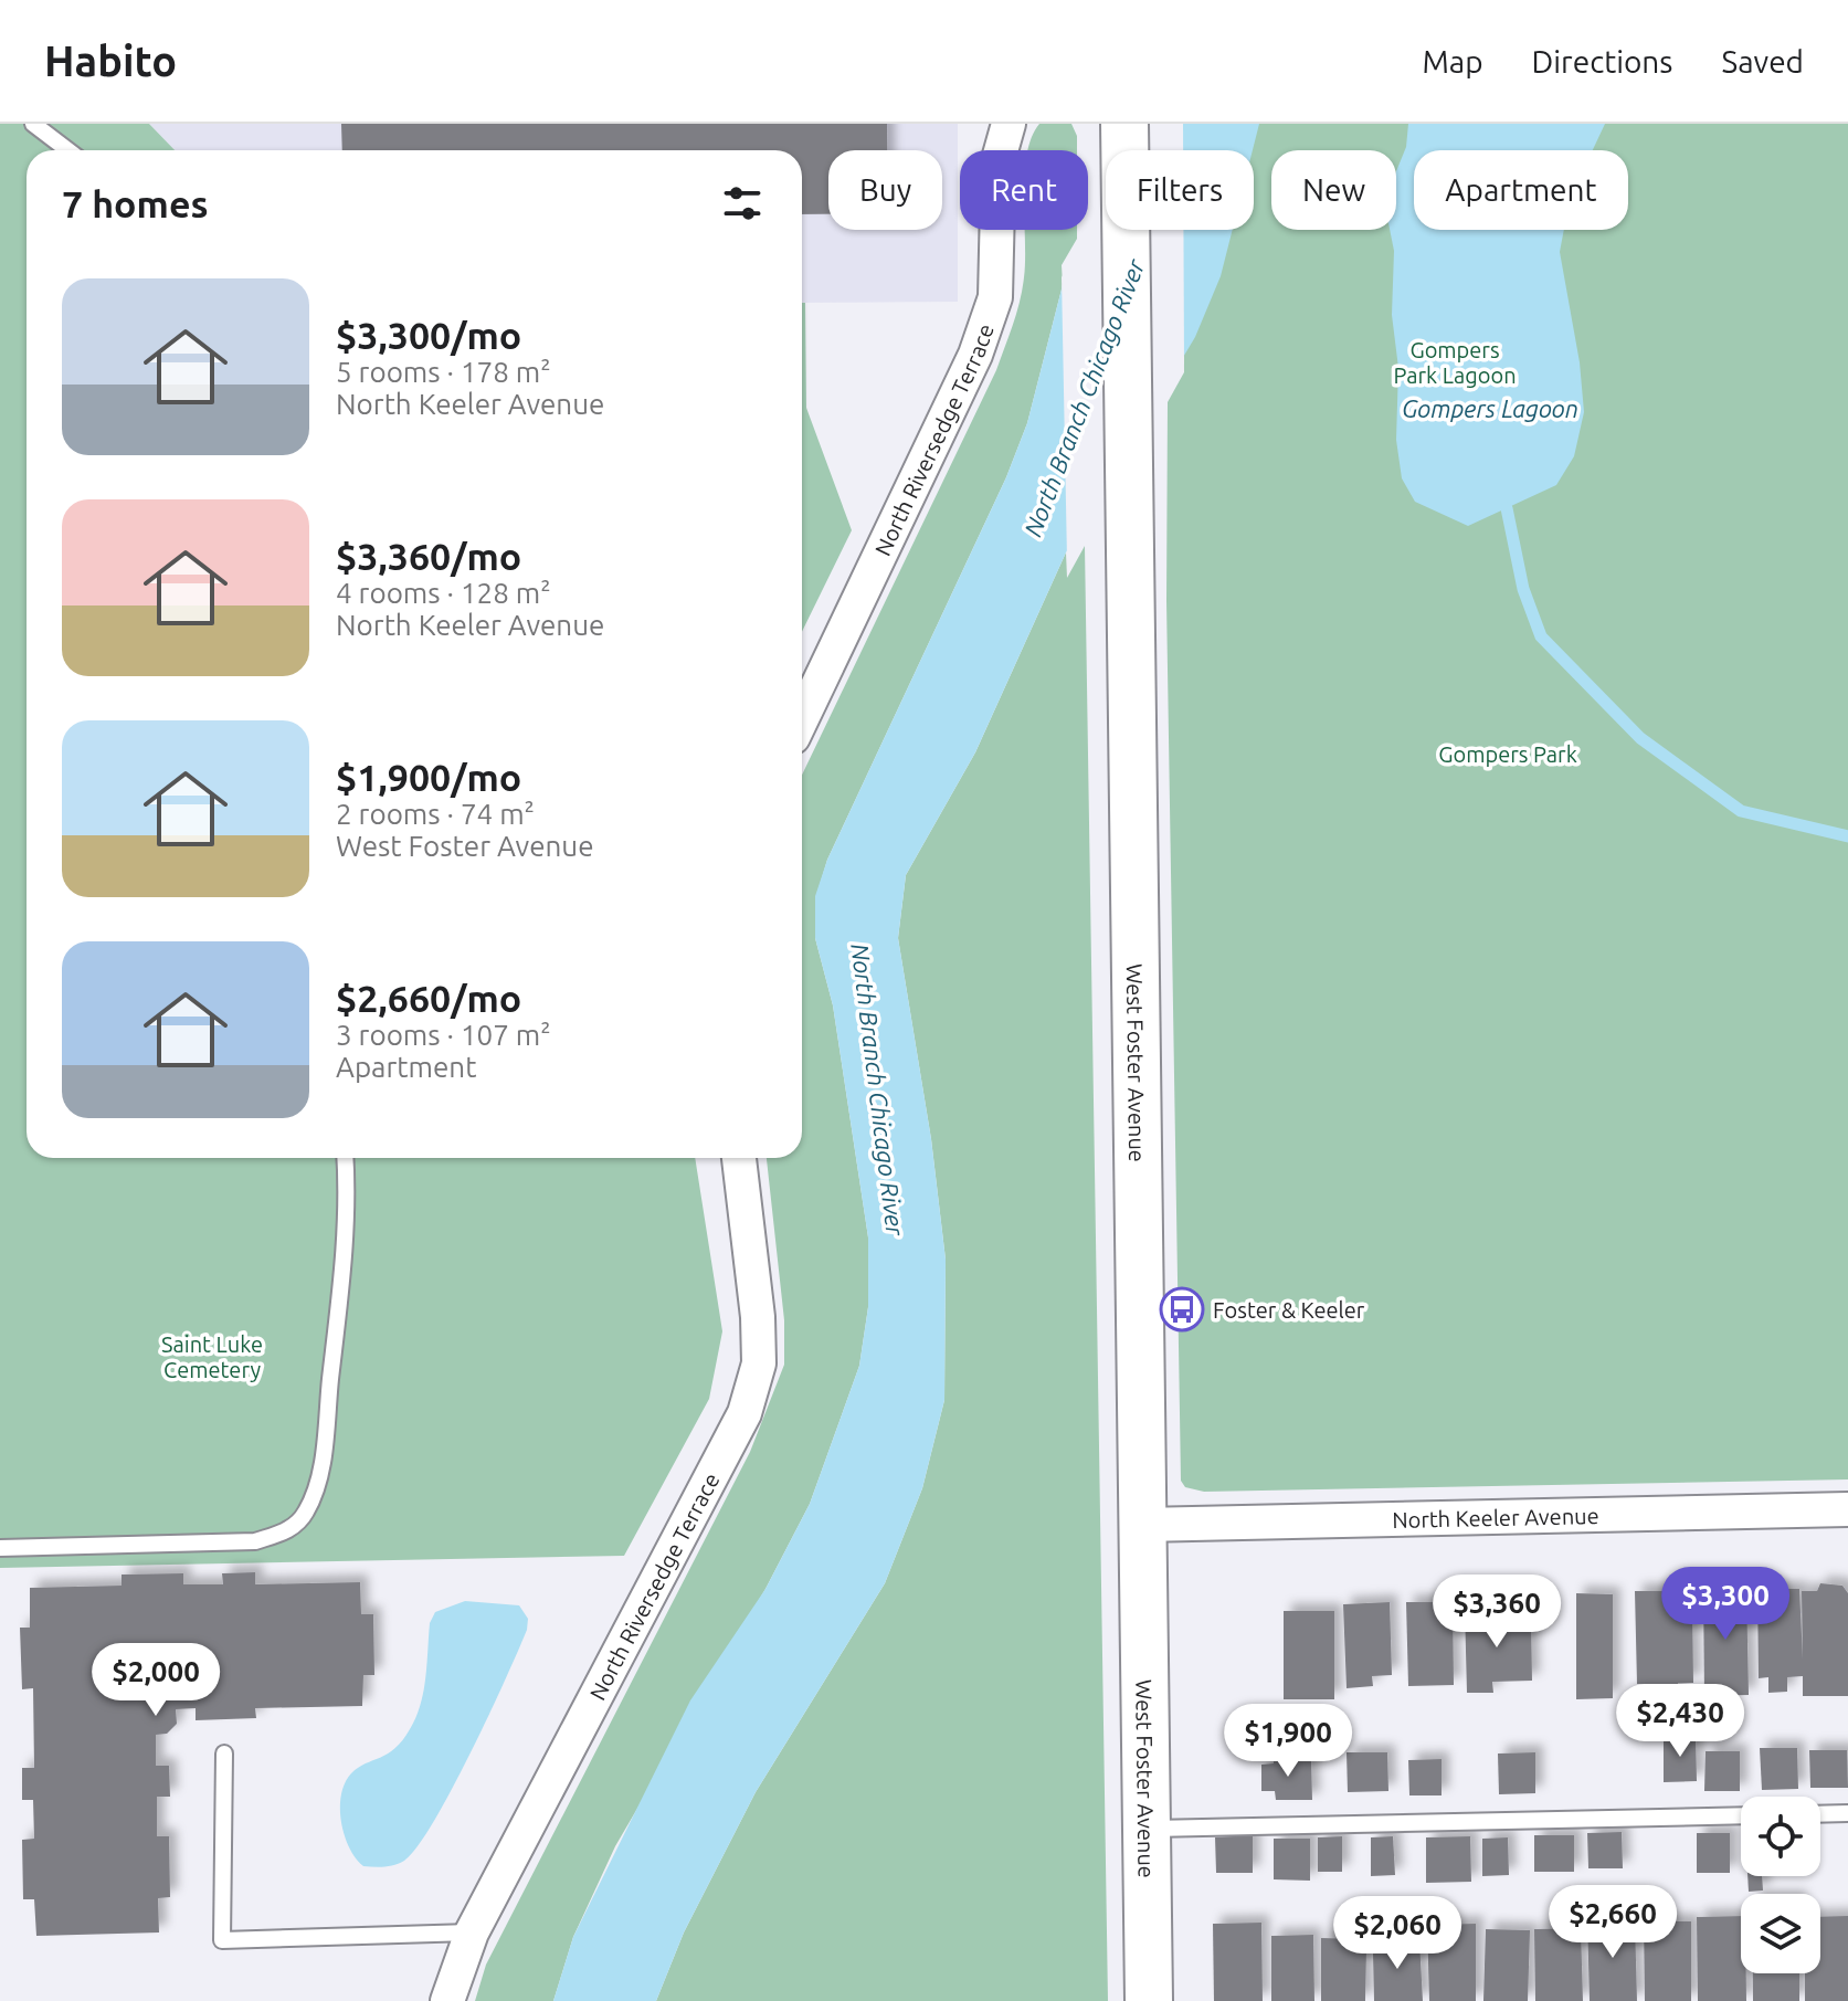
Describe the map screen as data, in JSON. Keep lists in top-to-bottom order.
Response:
{
  "streets": {
    "main road": ["West Foster Avenue"],
    "street": ["North Riversedge Terrace", "North Keeler Avenue"]
  },
  "crossings": [
    ["West Foster Avenue", "North Keeler Avenue"]
  ],
  "water": ["North Branch Chicago River", "Gompers Lagoon"],
  "parks": ["Gompers Park Lagoon", "Gompers Park", "Saint Luke Cemetery"],
  "places": {
    "bus stop": ["Foster & Keeler"]
  },
  "page": {
    "header": "Habito",
    "nav": ["Map", "Directions", "Saved"],
    "chip": [
      "Buy",
      "Rent",
      "Filters",
      "New",
      "Apartment"
    ],
    "heading": "7 homes",
    "list": [
      {
        "name": "$3,300/mo",
        "note": "5 rooms · 178 m² · North Keeler Avenue"
      },
      {
        "name": "$3,360/mo",
        "note": "4 rooms · 128 m² · North Keeler Avenue"
      },
      {
        "name": "$1,900/mo",
        "note": "2 rooms · 74 m² · West Foster Avenue"
      },
      {
        "name": "$2,660/mo",
        "note": "3 rooms · 107 m² · Apartment"
      }
    ],
    "price": [
      "$3,300",
      "$3,360",
      "$2,000",
      "$2,430",
      "$1,900",
      "$2,660",
      "$2,060"
    ]
  }
}
